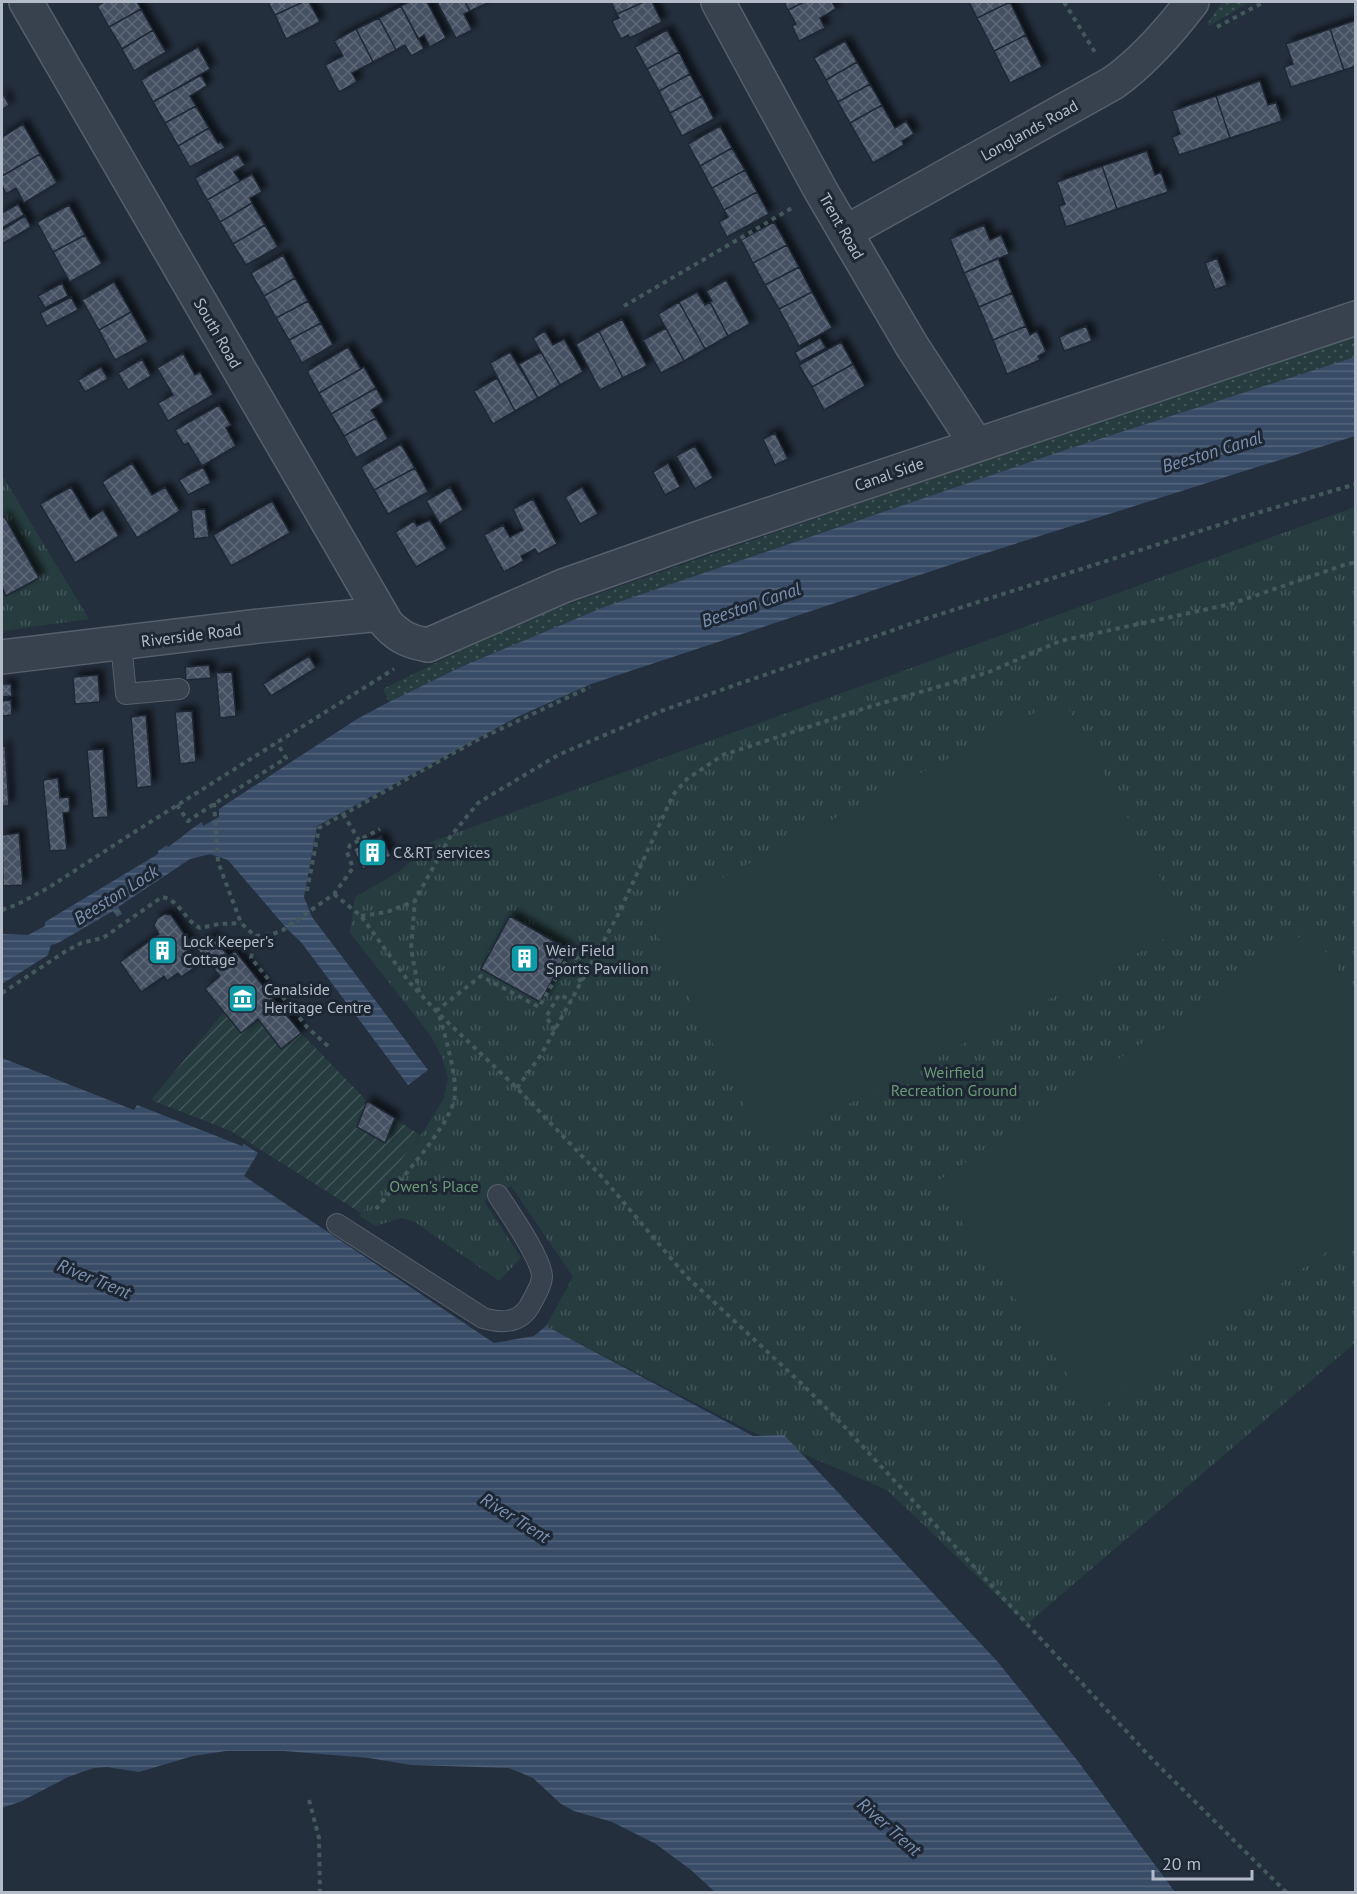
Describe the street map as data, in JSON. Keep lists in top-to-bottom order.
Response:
{
  "streets": {
    "street": [
      "Longlands Road",
      "Trent Road",
      "South Road",
      "Canal Side",
      "Riverside Road"
    ]
  },
  "crossings": [
    ["Longlands Road", "Trent Road"],
    ["Trent Road", "Canal Side"],
    ["South Road", "Canal Side"],
    ["South Road", "Riverside Road"]
  ],
  "water": ["Beeston Canal", "Beeston Lock", "River Trent"],
  "parks": ["Weirfield Recreation Ground", "Owen's Place"],
  "places": {
    "building": ["C&RT services", "Lock Keeper's Cottage", "Weir Field Sports Pavilion"],
    "museum": ["Canalside Heritage Centre"]
  },
  "scale_bar": "20 m"
}
